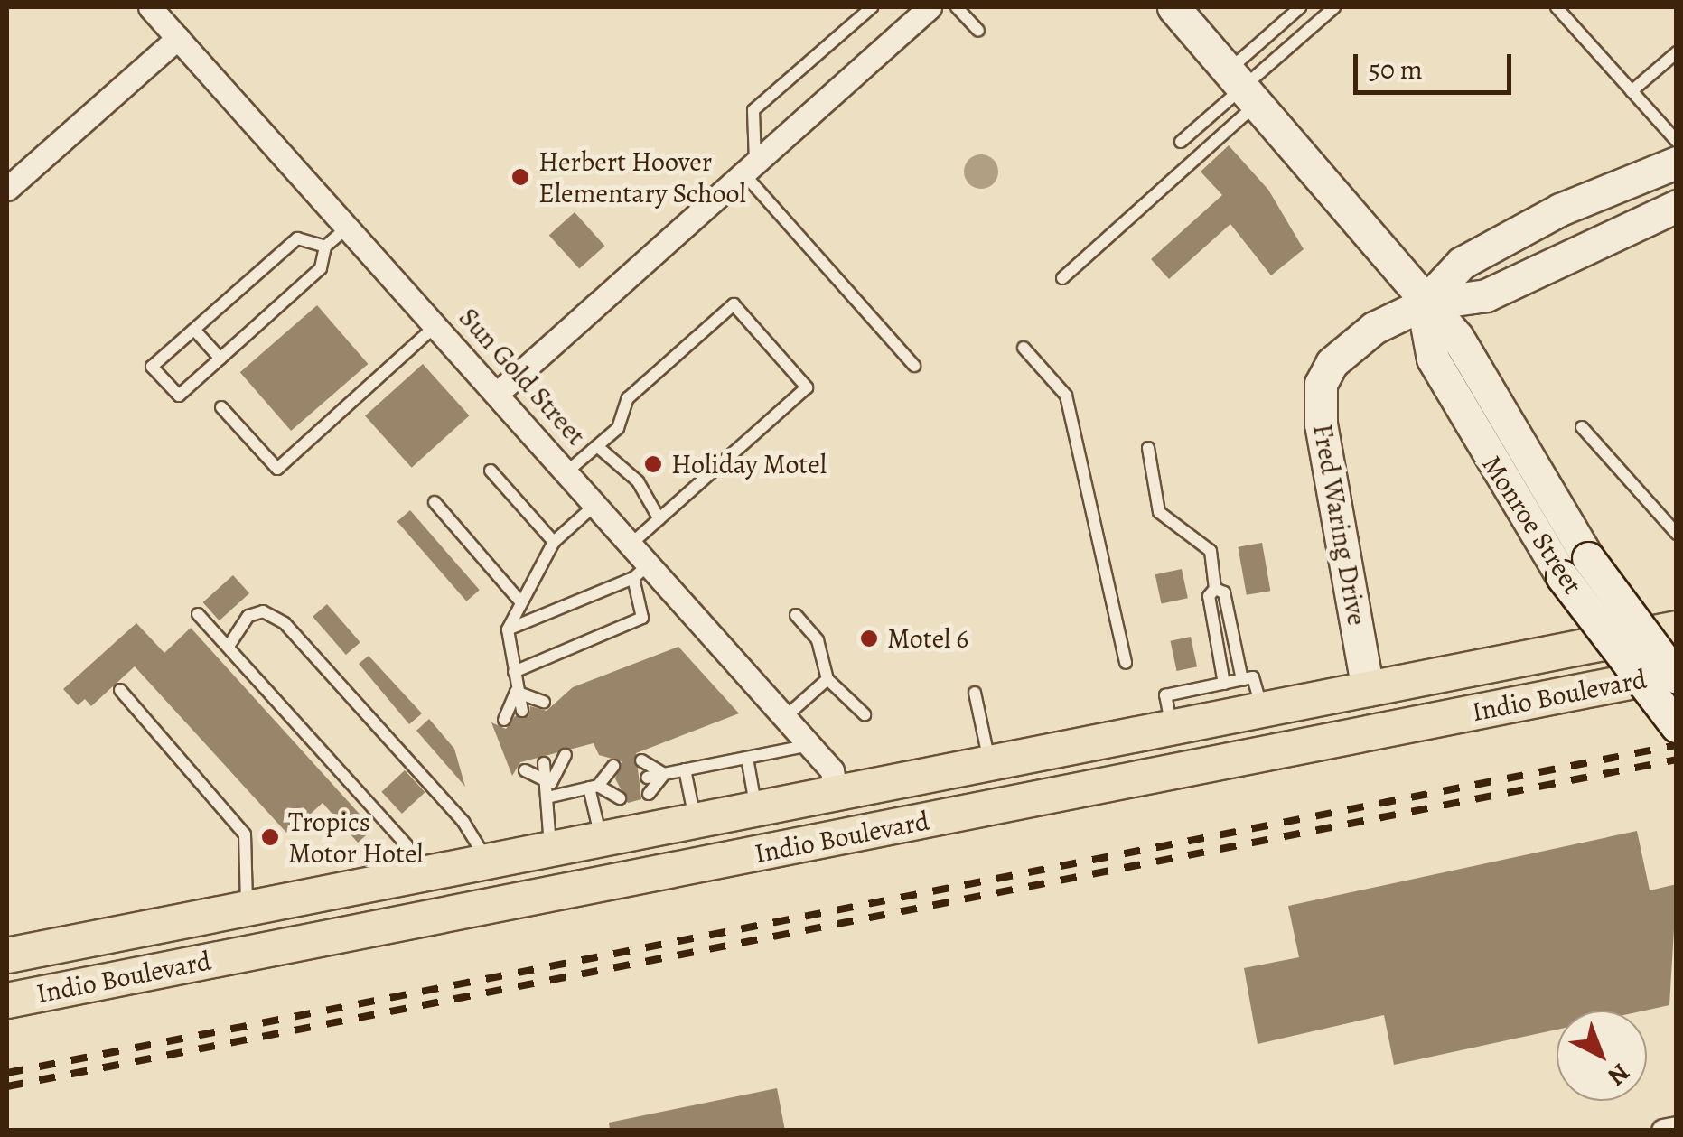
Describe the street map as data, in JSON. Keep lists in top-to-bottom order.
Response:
{
  "streets": {
    "main road": ["Fred Waring Drive", "Monroe Street", "Indio Boulevard"],
    "street": ["Sun Gold Street"]
  },
  "crossings": [
    ["Sun Gold Street", "Indio Boulevard"],
    ["Fred Waring Drive", "Monroe Street"],
    ["Fred Waring Drive", "Indio Boulevard"],
    ["Monroe Street", "Indio Boulevard"]
  ],
  "places": [
    "Herbert Hoover Elementary School",
    "Holiday Motel",
    "Motel 6",
    "Tropics Motor Hotel"
  ],
  "scale_bar": "50 m",
  "north": "bottom right"
}
